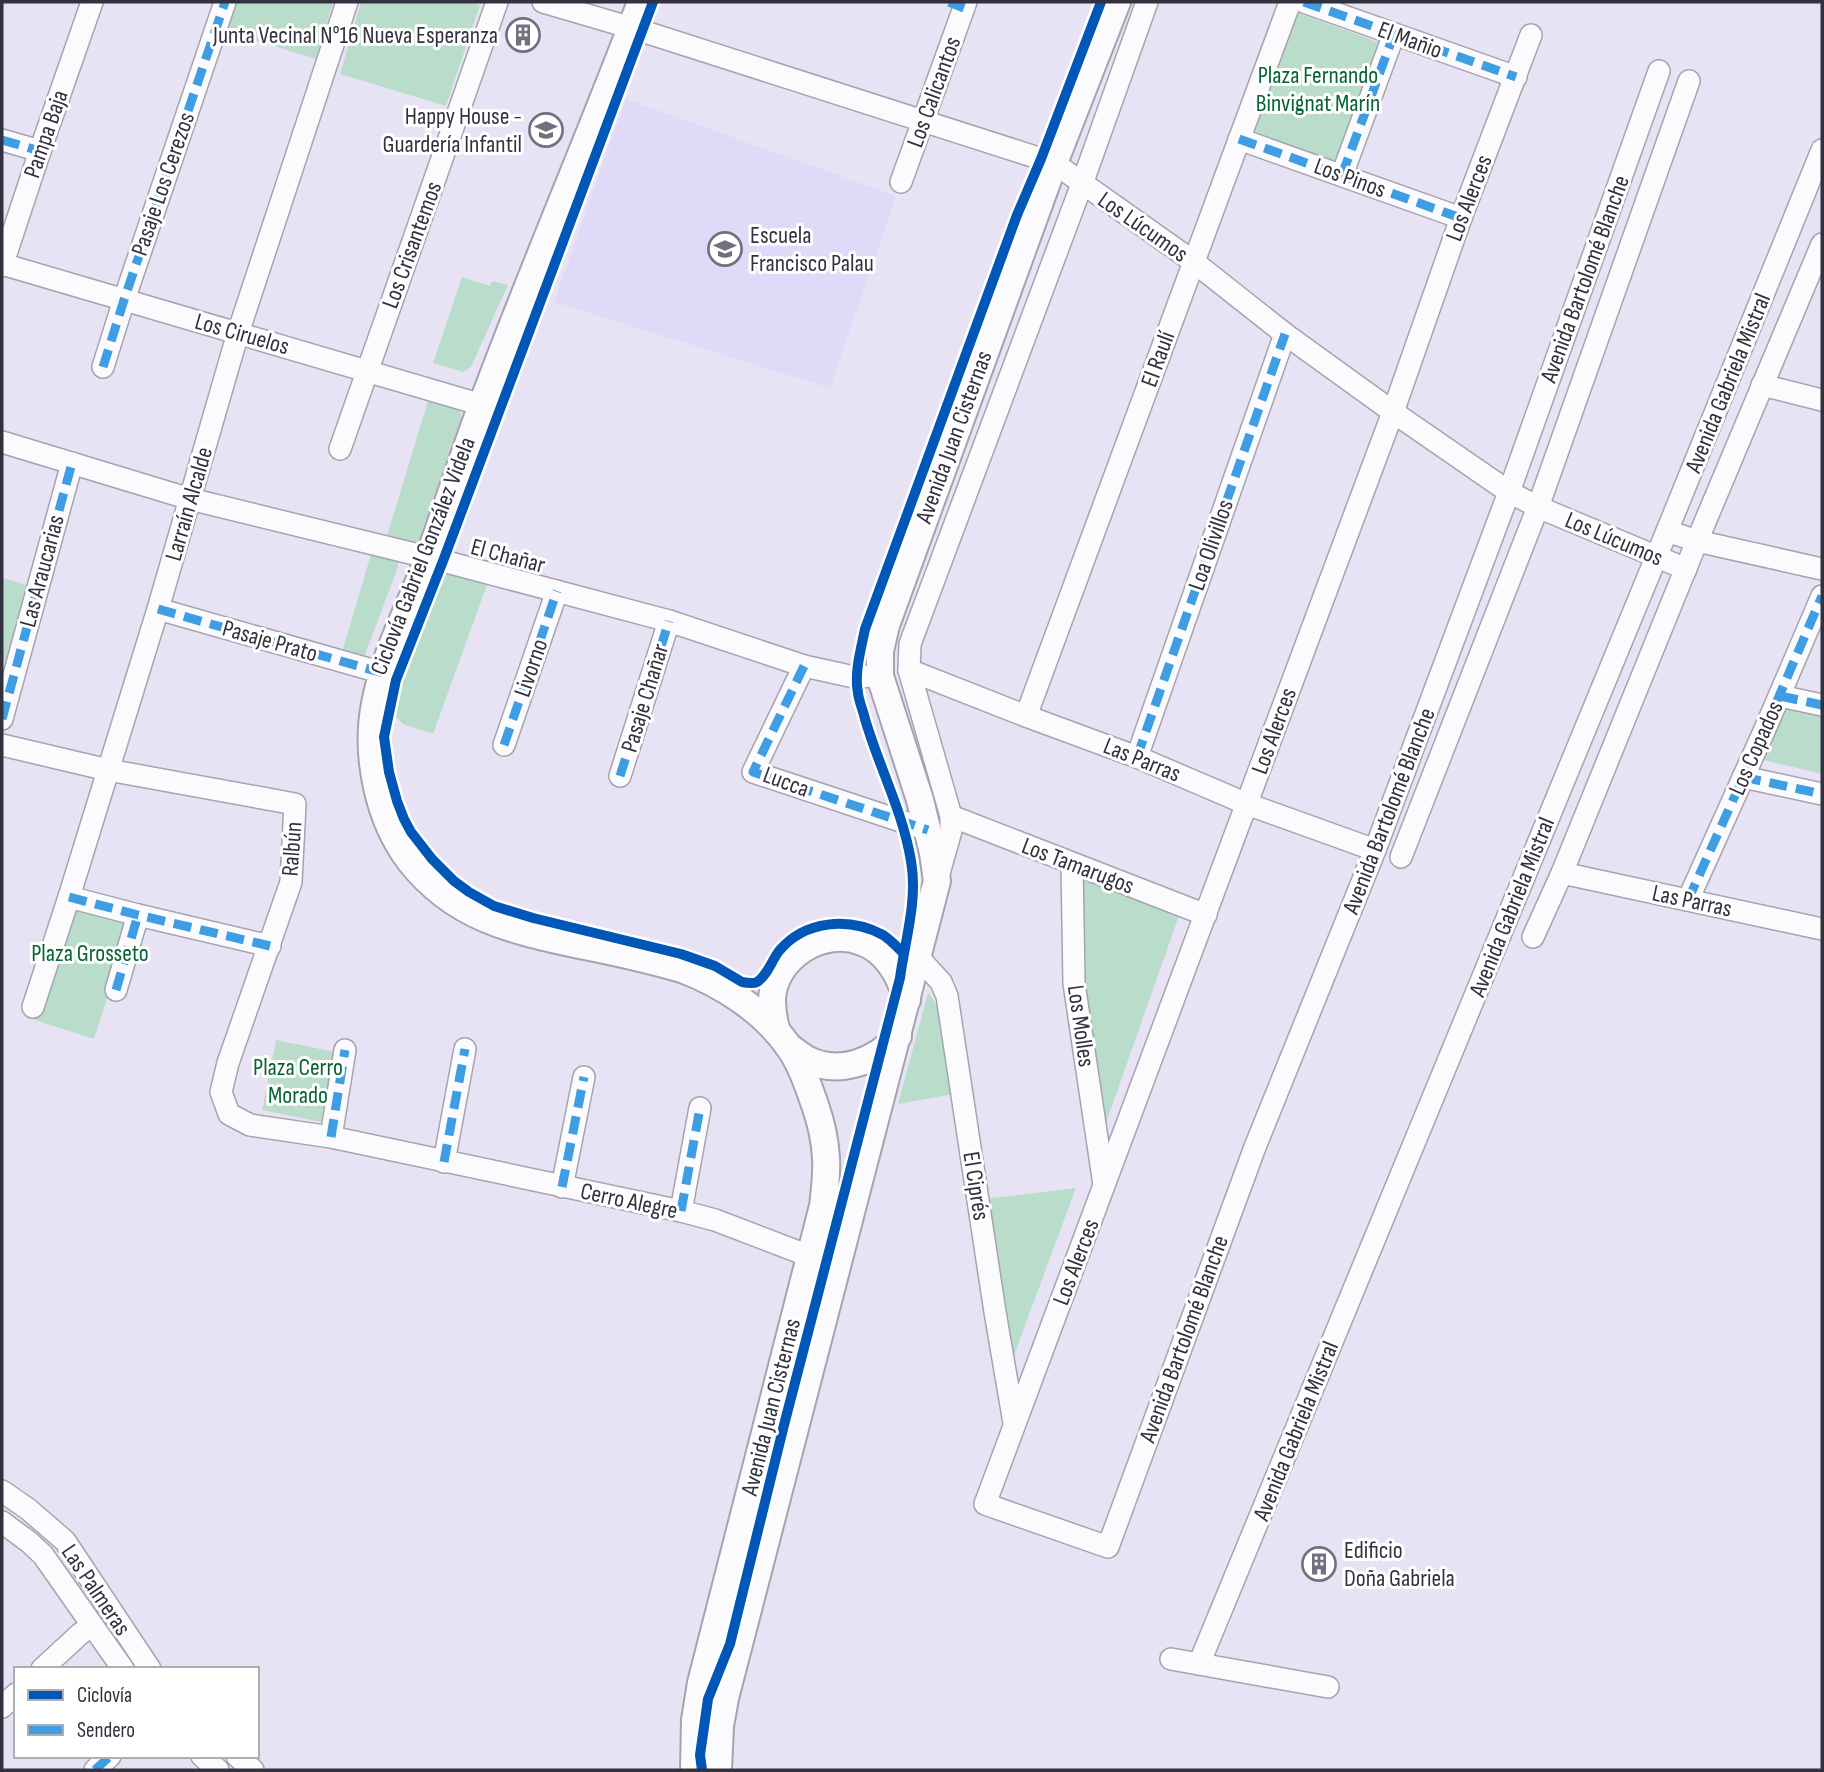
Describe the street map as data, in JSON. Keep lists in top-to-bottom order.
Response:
{
  "streets": {
    "main road": ["Avenida Juan Cisternas"],
    "street": [
      "El Mañio",
      "Los Calicantos",
      "Pampa Baja",
      "Los Pinos",
      "Pasaje Los Cerezos",
      "Los Alerces",
      "Los Lúcumos",
      "Los Crisantemos",
      "Avenida Bartolomé Blanche",
      "Los Ciruelos",
      "El Raulí",
      "Avenida Gabriela Mistral",
      "Larraín Alcalde",
      "Loa Olivillos",
      "El Chañar",
      "Las Araucarias",
      "Pasaje Prato",
      "Livorno",
      "Pasaje Chañar",
      "Los Copados",
      "Las Parras",
      "Lucca",
      "Ralbún",
      "Los Tamarugos",
      "Los Molles",
      "El Ciprés",
      "Cerro Alegre",
      "Las Palmeras"
    ],
    "cycle path": ["Ciclovía Gabriel González Videla"]
  },
  "crossings": [
    ["El Mañio", "Los Alerces"],
    ["Los Calicantos", "Los Lúcumos"],
    ["Pampa Baja", "Los Ciruelos"],
    ["Los Pinos", "Los Alerces"],
    ["Los Pinos", "El Raulí"],
    ["Pasaje Los Cerezos", "Los Ciruelos"],
    ["Los Alerces", "Los Lúcumos"],
    ["Los Alerces", "Avenida Bartolomé Blanche"],
    ["Los Alerces", "Las Parras"],
    ["Los Alerces", "Los Tamarugos"],
    ["Los Alerces", "Los Molles"],
    ["Los Alerces", "El Ciprés"],
    ["Los Lúcumos", "Avenida Bartolomé Blanche"],
    ["Los Lúcumos", "El Raulí"],
    ["Los Lúcumos", "Avenida Gabriela Mistral"],
    ["Los Lúcumos", "Avenida Juan Cisternas"],
    ["Los Lúcumos", "Loa Olivillos"],
    ["Los Crisantemos", "Los Ciruelos"],
    ["Avenida Bartolomé Blanche", "Las Parras"],
    ["Los Ciruelos", "Larraín Alcalde"],
    ["El Raulí", "Las Parras"],
    ["Avenida Gabriela Mistral", "Las Parras"],
    ["Avenida Juan Cisternas", "El Chañar"],
    ["Avenida Juan Cisternas", "Las Parras"],
    ["Avenida Juan Cisternas", "Lucca"],
    ["Avenida Juan Cisternas", "Los Tamarugos"],
    ["Avenida Juan Cisternas", "El Ciprés"],
    ["Avenida Juan Cisternas", "Cerro Alegre"],
    ["Larraín Alcalde", "El Chañar"],
    ["Larraín Alcalde", "Pasaje Prato"],
    ["Larraín Alcalde", "Ralbún"],
    ["Loa Olivillos", "Las Parras"],
    ["El Chañar", "Las Araucarias"],
    ["El Chañar", "Livorno"],
    ["El Chañar", "Pasaje Chañar"],
    ["El Chañar", "Lucca"],
    ["Los Copados", "Las Parras"],
    ["Ralbún", "Cerro Alegre"],
    ["Los Tamarugos", "Los Molles"]
  ],
  "parks": ["Plaza Fernando Binvignat Marín", "Plaza Grosseto", "Plaza Cerro Morado"],
  "places": {
    "building": ["Junta Vecinal N°16 Nueva Esperanza", "Edificio Doña Gabriela"],
    "school or university": ["Happy House - Guardería Infantil", "Escuela Francisco Palau"]
  },
  "legend": ["Ciclovía", "Sendero"]
}
